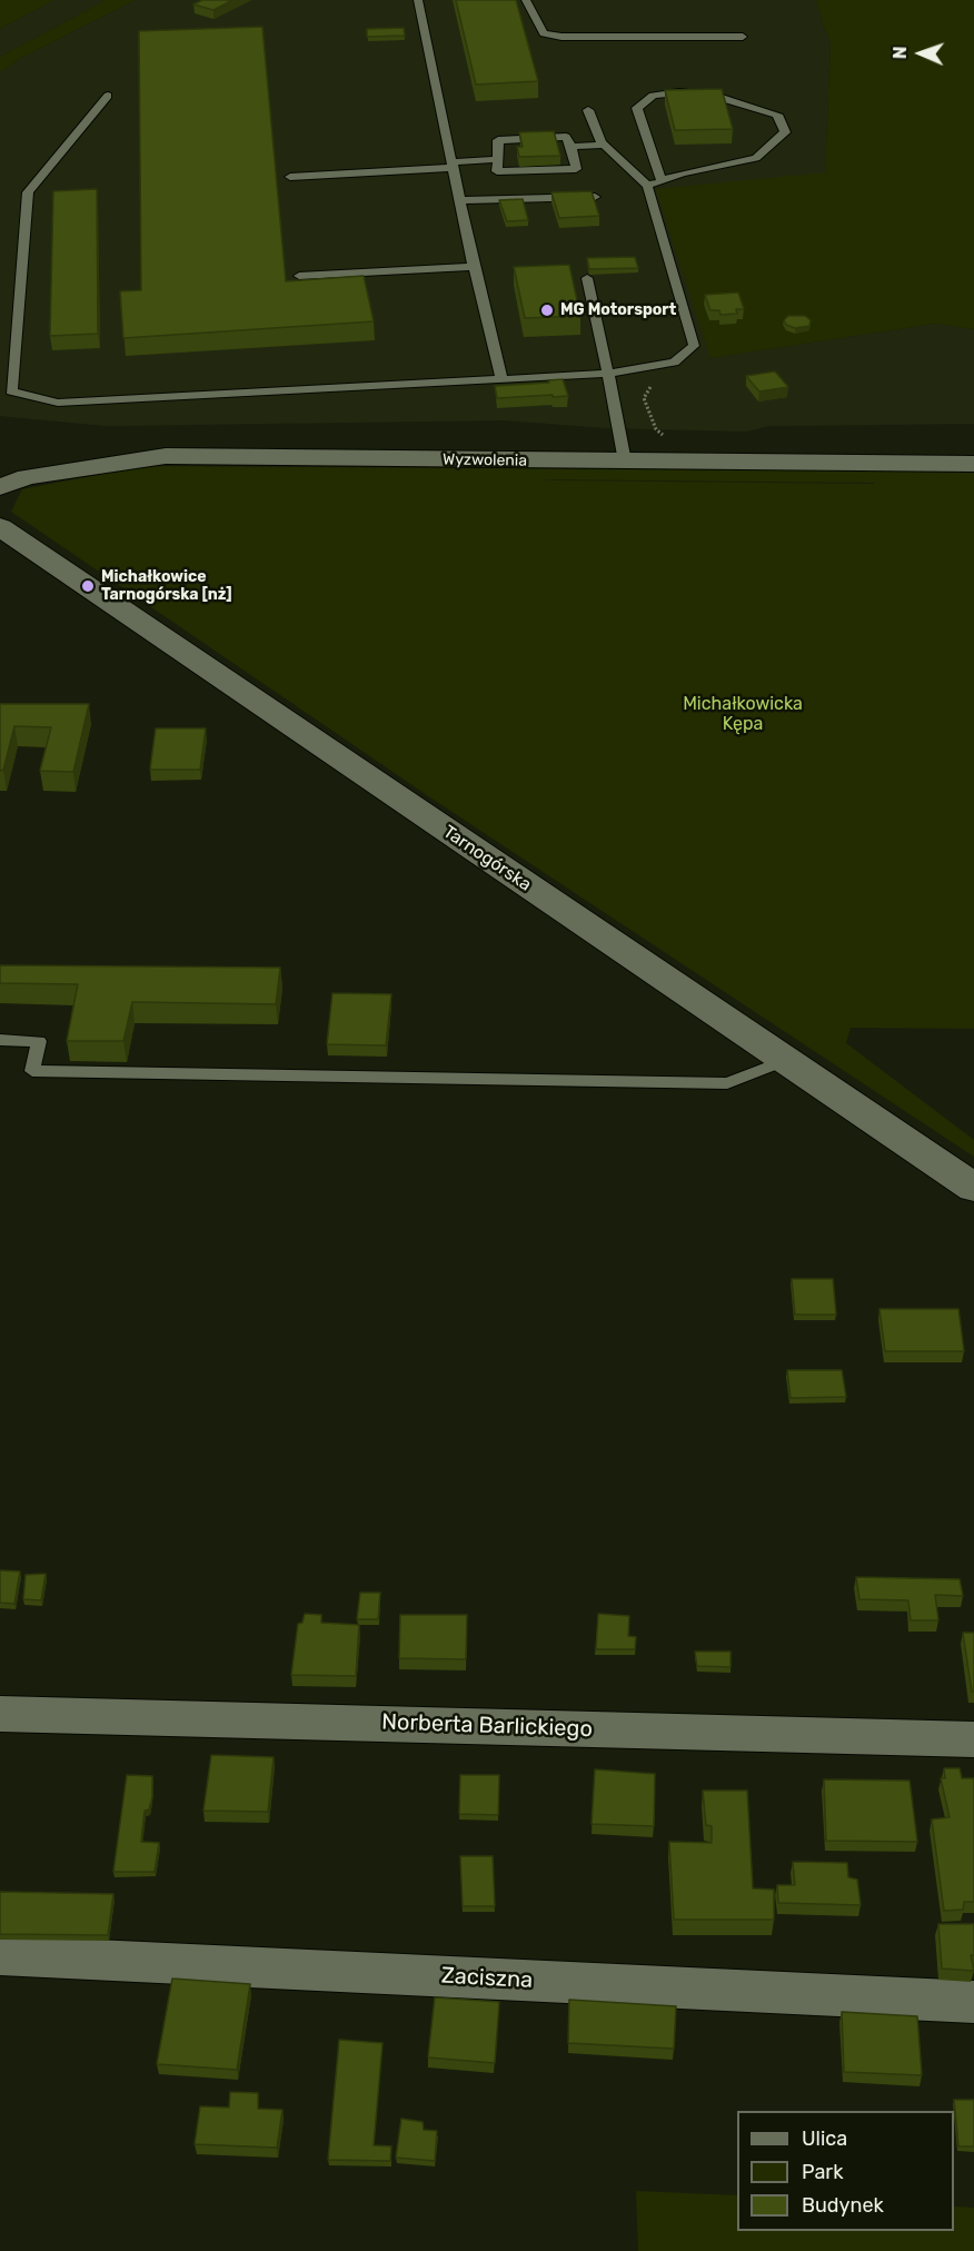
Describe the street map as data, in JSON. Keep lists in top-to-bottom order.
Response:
{
  "streets": {
    "street": [
      "Wyzwolenia",
      "Tarnogórska",
      "Norberta Barlickiego",
      "Zaciszna"
    ]
  },
  "parks": ["Michałkowicka Kępa"],
  "places": ["MG Motorsport", "Michałkowice Tarnogórska [nż]"],
  "legend": ["Ulica", "Park", "Budynek"],
  "north": "left"
}
